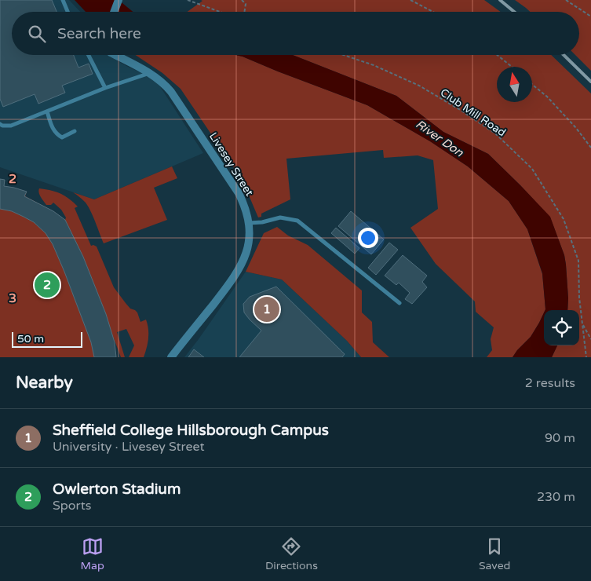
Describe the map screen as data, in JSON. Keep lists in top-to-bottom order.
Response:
{
  "streets": {
    "street": ["Livesey Street"],
    "path": ["Club Mill Road"]
  },
  "water": ["River Don"],
  "scale_bar": "50 m",
  "north": "top",
  "page": {
    "search": "Search here",
    "pins": ["2", "1"],
    "scale": "50 m",
    "heading": ["Nearby", "2 results"],
    "list": [
      {
        "mark": "1",
        "name": "Sheffield College Hillsborough Campus",
        "note": "University · Livesey Street",
        "value": "90 m"
      },
      {
        "mark": "2",
        "name": "Owlerton Stadium",
        "note": "Sports",
        "value": "230 m"
      }
    ],
    "nav": ["Map", "Directions", "Saved"]
  },
  "grid": {
    "rows": ["2", "3"]
  }
}
